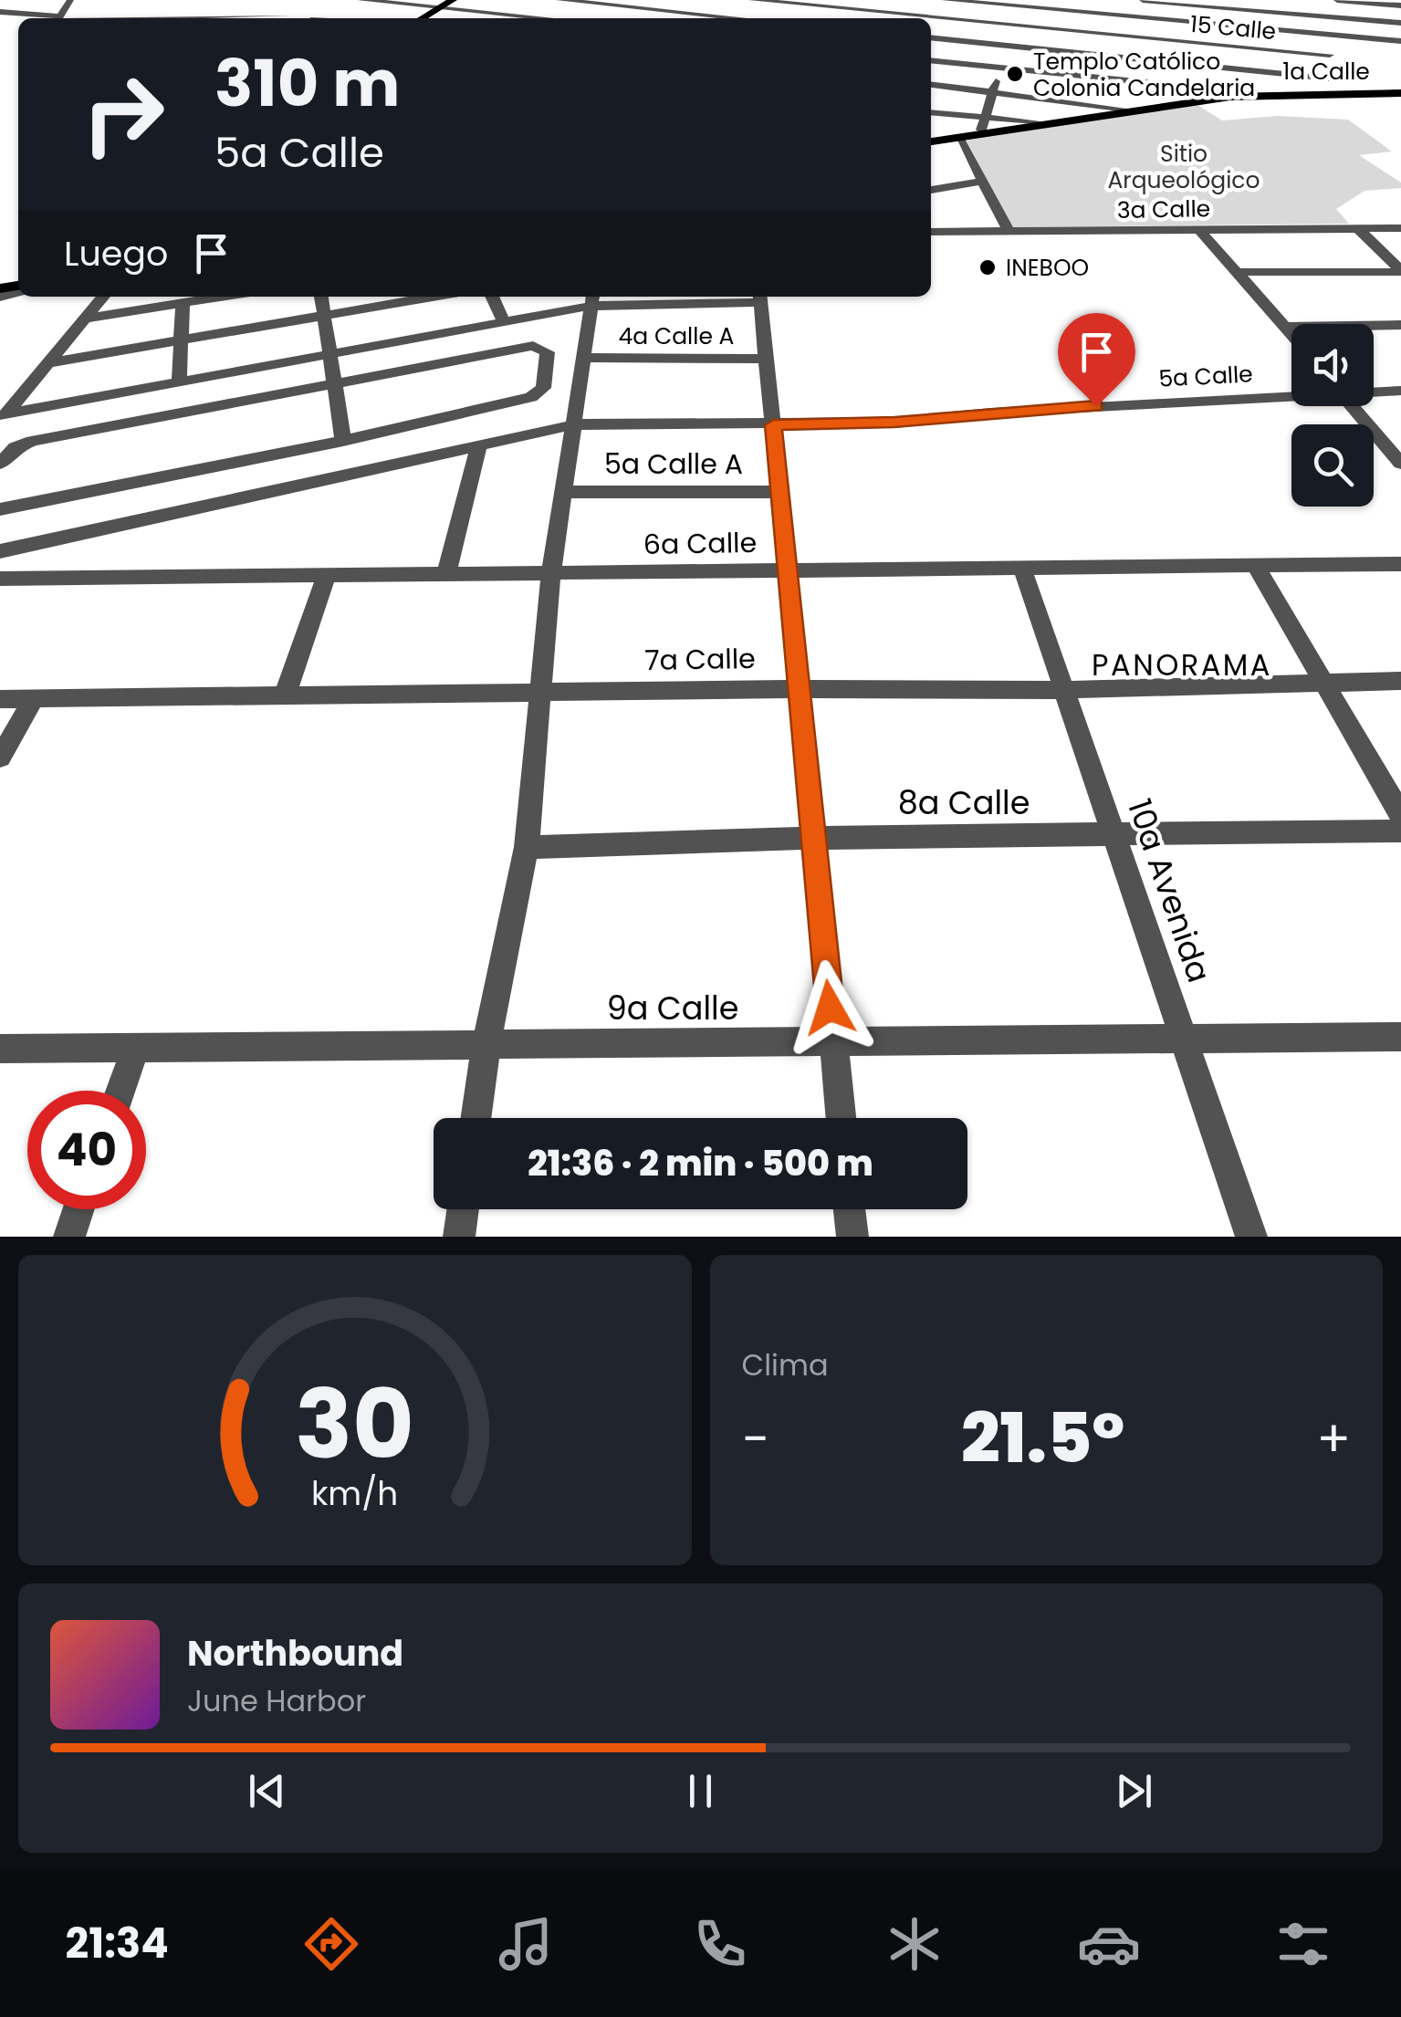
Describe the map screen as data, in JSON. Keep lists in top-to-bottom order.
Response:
{
  "streets": {
    "main road": ["1a Calle"],
    "street": [
      "15 Calle",
      "3a Calle",
      "4a Calle A",
      "5a Calle",
      "5a Calle A",
      "6a Calle",
      "7a Calle",
      "8a Calle",
      "10a Avenida",
      "9a Calle"
    ]
  },
  "crossings": [
    ["6a Calle", "10a Avenida"],
    ["7a Calle", "10a Avenida"],
    ["8a Calle", "10a Avenida"],
    ["10a Avenida", "9a Calle"]
  ],
  "districts": ["PANORAMA"],
  "parks": ["Sitio Arqueológico"],
  "places": ["Templo Católico Colonia Candelaria", "INEBOO"],
  "page": {
    "turn": ["310 m", "5a Calle"],
    "then": "Luego",
    "limit": "40",
    "trip": "21:36 · 2 min · 500 m",
    "tile": "Clima",
    "heat": ["−", "21.5°", "+"],
    "song": ["Northbound", "June Harbor"],
    "tabs": "21:34",
    "gauge": ["30", "km/h"]
  }
}
